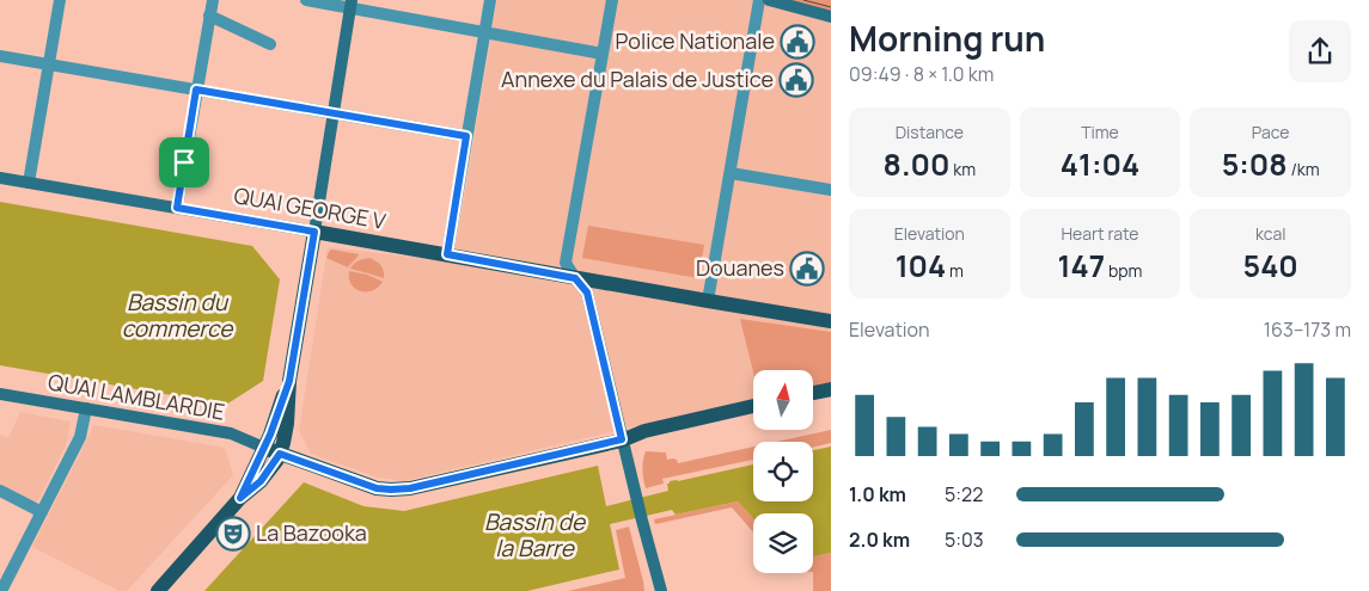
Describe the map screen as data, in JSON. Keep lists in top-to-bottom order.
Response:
{
  "streets": {
    "main road": ["QUAI GEORGE V", "QUAI LAMBLARDIE"]
  },
  "water": ["Bassin du commerce", "Bassin de la Barre"],
  "places": {
    "public building": ["Police Nationale", "Annexe du Palais de Justice", "Douanes"],
    "theatre": ["La Bazooka"]
  },
  "north": "top",
  "page": {
    "heading": ["Morning run", "09:49 · 8 × 1.0 km"],
    "stats": [
      ["Distance", "8.00 km"],
      ["Time", "41:04"],
      ["Pace", "5:08 /km"],
      ["Elevation", "104 m"],
      ["Heart rate", "147 bpm"],
      ["kcal", "540"]
    ],
    "chart": ["Elevation", "163–173 m"],
    "list": [
      {
        "name": "1.0 km",
        "note": "5:22"
      },
      {
        "name": "2.0 km",
        "note": "5:03"
      }
    ]
  }
}
